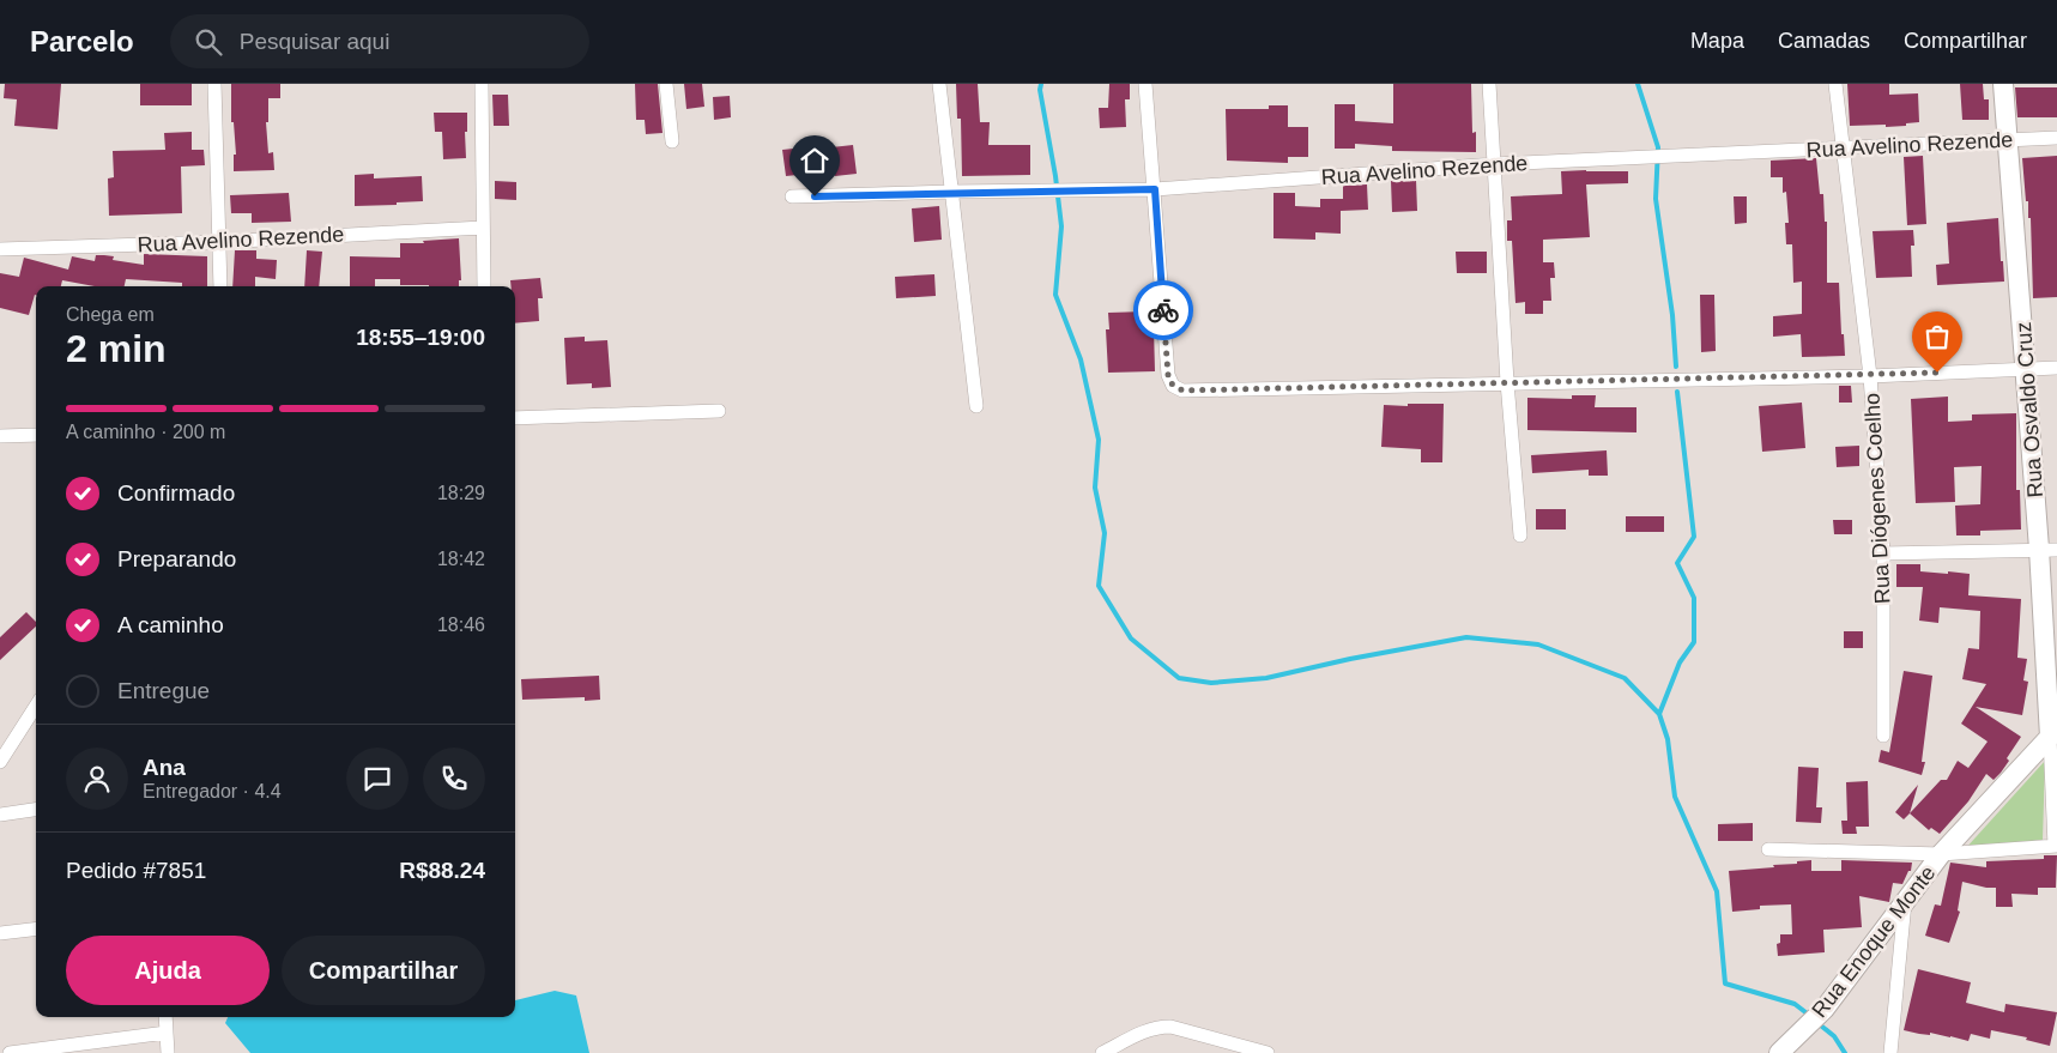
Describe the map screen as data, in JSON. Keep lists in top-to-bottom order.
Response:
{
  "streets": {
    "main road": ["Rua Osvaldo Cruz", "Rua Enoque Monte"],
    "street": ["Rua Avelino Rezende", "Rua Diógenes Coelho"]
  },
  "crossings": [
    ["Rua Avelino Rezende", "Rua Osvaldo Cruz"],
    ["Rua Avelino Rezende", "Rua Diógenes Coelho"]
  ],
  "page": {
    "header": "Parcelo",
    "search": "Pesquisar aqui",
    "nav": ["Mapa", "Camadas", "Compartilhar"],
    "heading": ["2 min", "Chega em", "18:55–19:00"],
    "panel": [
      "Ana",
      "Entregador · 4.4",
      "Pedido #7851",
      "R$88.24"
    ],
    "bar": "A caminho · 200 m",
    "list": [
      ["Confirmado", "18:29"],
      ["Preparando", "18:42"],
      ["A caminho", "18:46"],
      "Entregue"
    ],
    "buttons": ["Ajuda", "Compartilhar"]
  }
}
